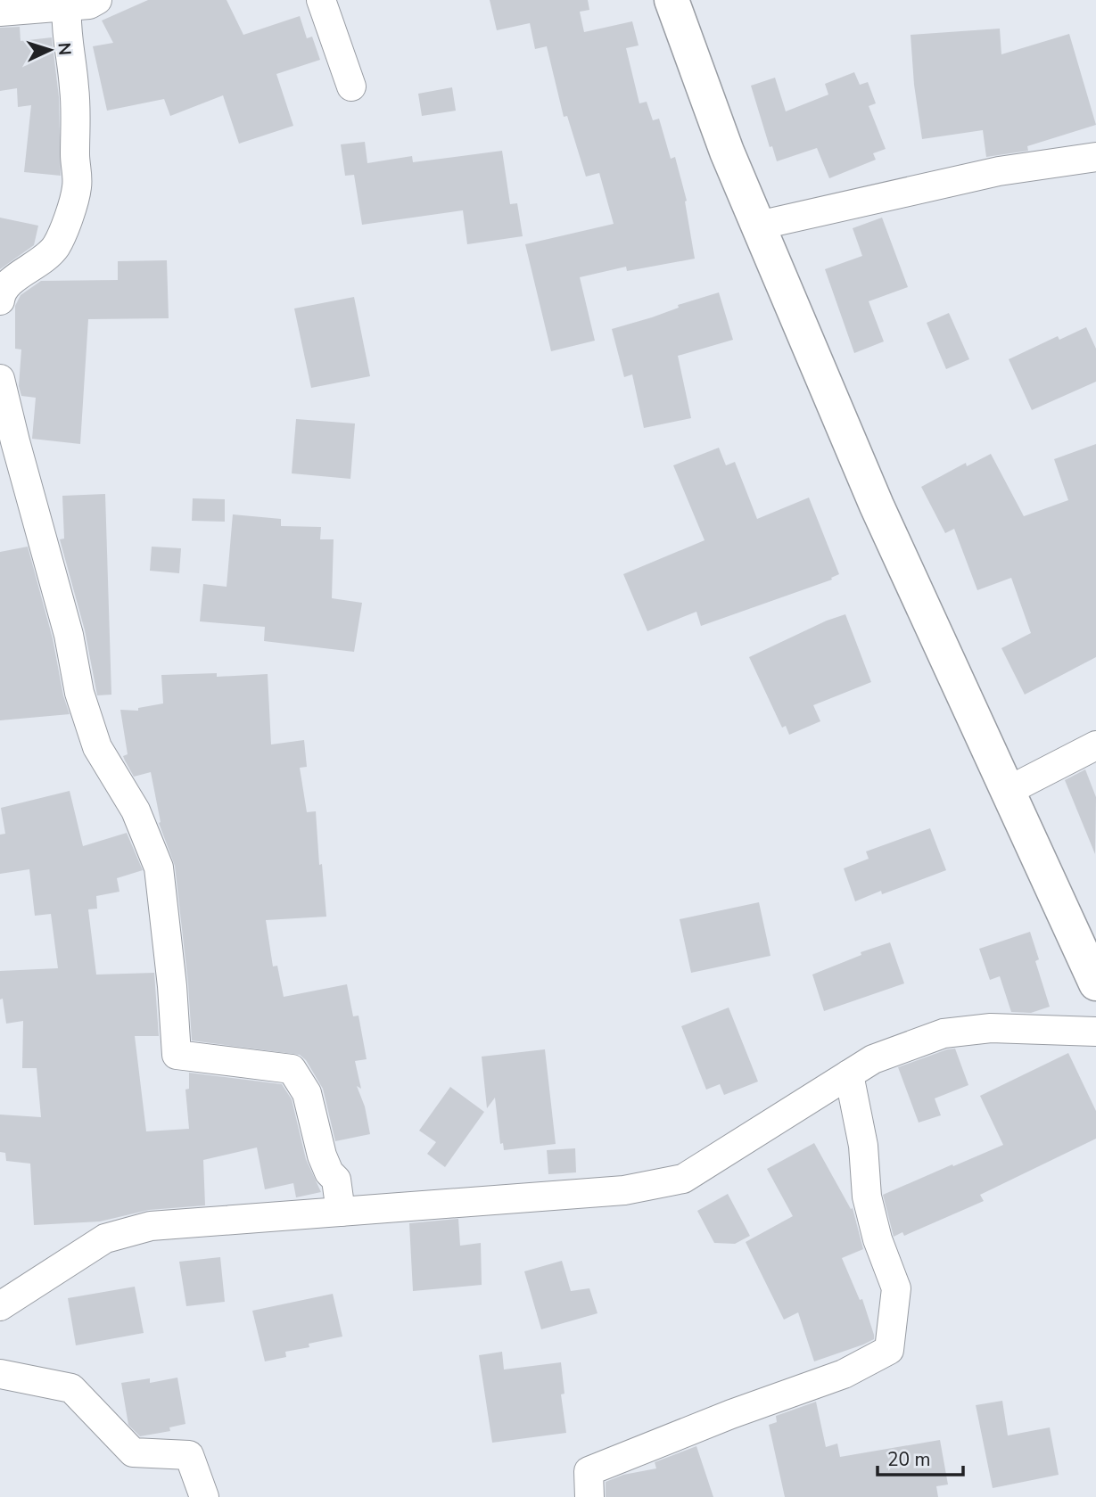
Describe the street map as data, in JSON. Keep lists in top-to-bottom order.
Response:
{
  "scale_bar": "20 m",
  "north": "right"
}
